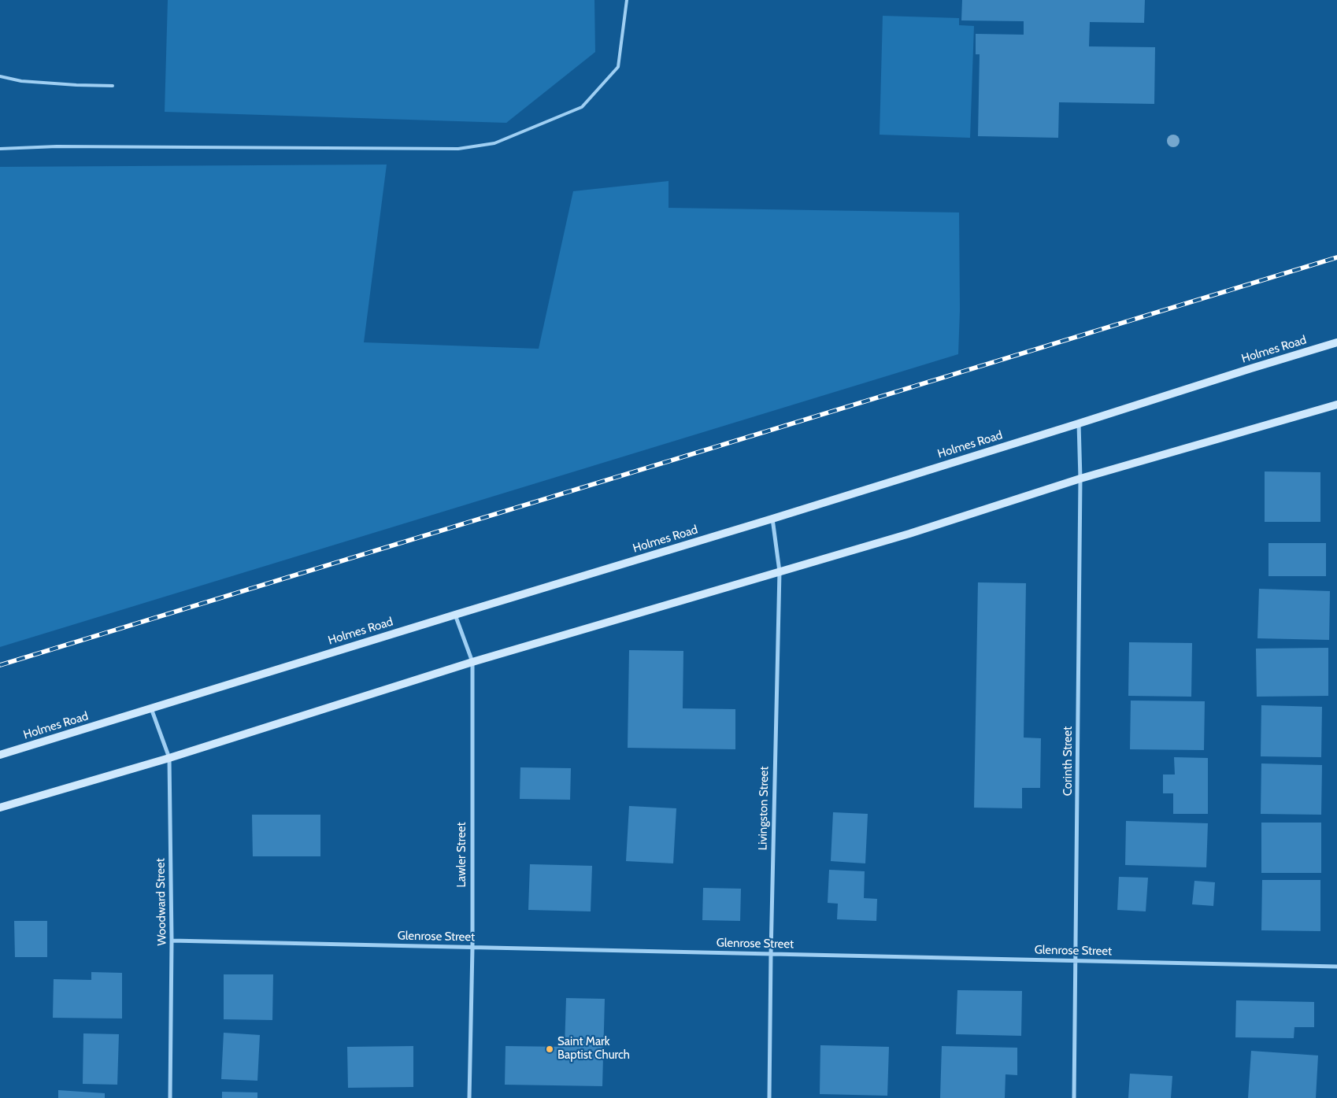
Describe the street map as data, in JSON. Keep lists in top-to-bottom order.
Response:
{
  "streets": {
    "main road": ["Holmes Road"],
    "street": [
      "Corinth Street",
      "Livingston Street",
      "Lawler Street",
      "Woodward Street",
      "Glenrose Street"
    ]
  },
  "crossings": [
    ["Holmes Road", "Corinth Street"],
    ["Holmes Road", "Livingston Street"],
    ["Holmes Road", "Lawler Street"],
    ["Holmes Road", "Woodward Street"],
    ["Corinth Street", "Glenrose Street"],
    ["Livingston Street", "Glenrose Street"],
    ["Lawler Street", "Glenrose Street"],
    ["Woodward Street", "Glenrose Street"]
  ],
  "places": ["Saint Mark Baptist Church"]
}
